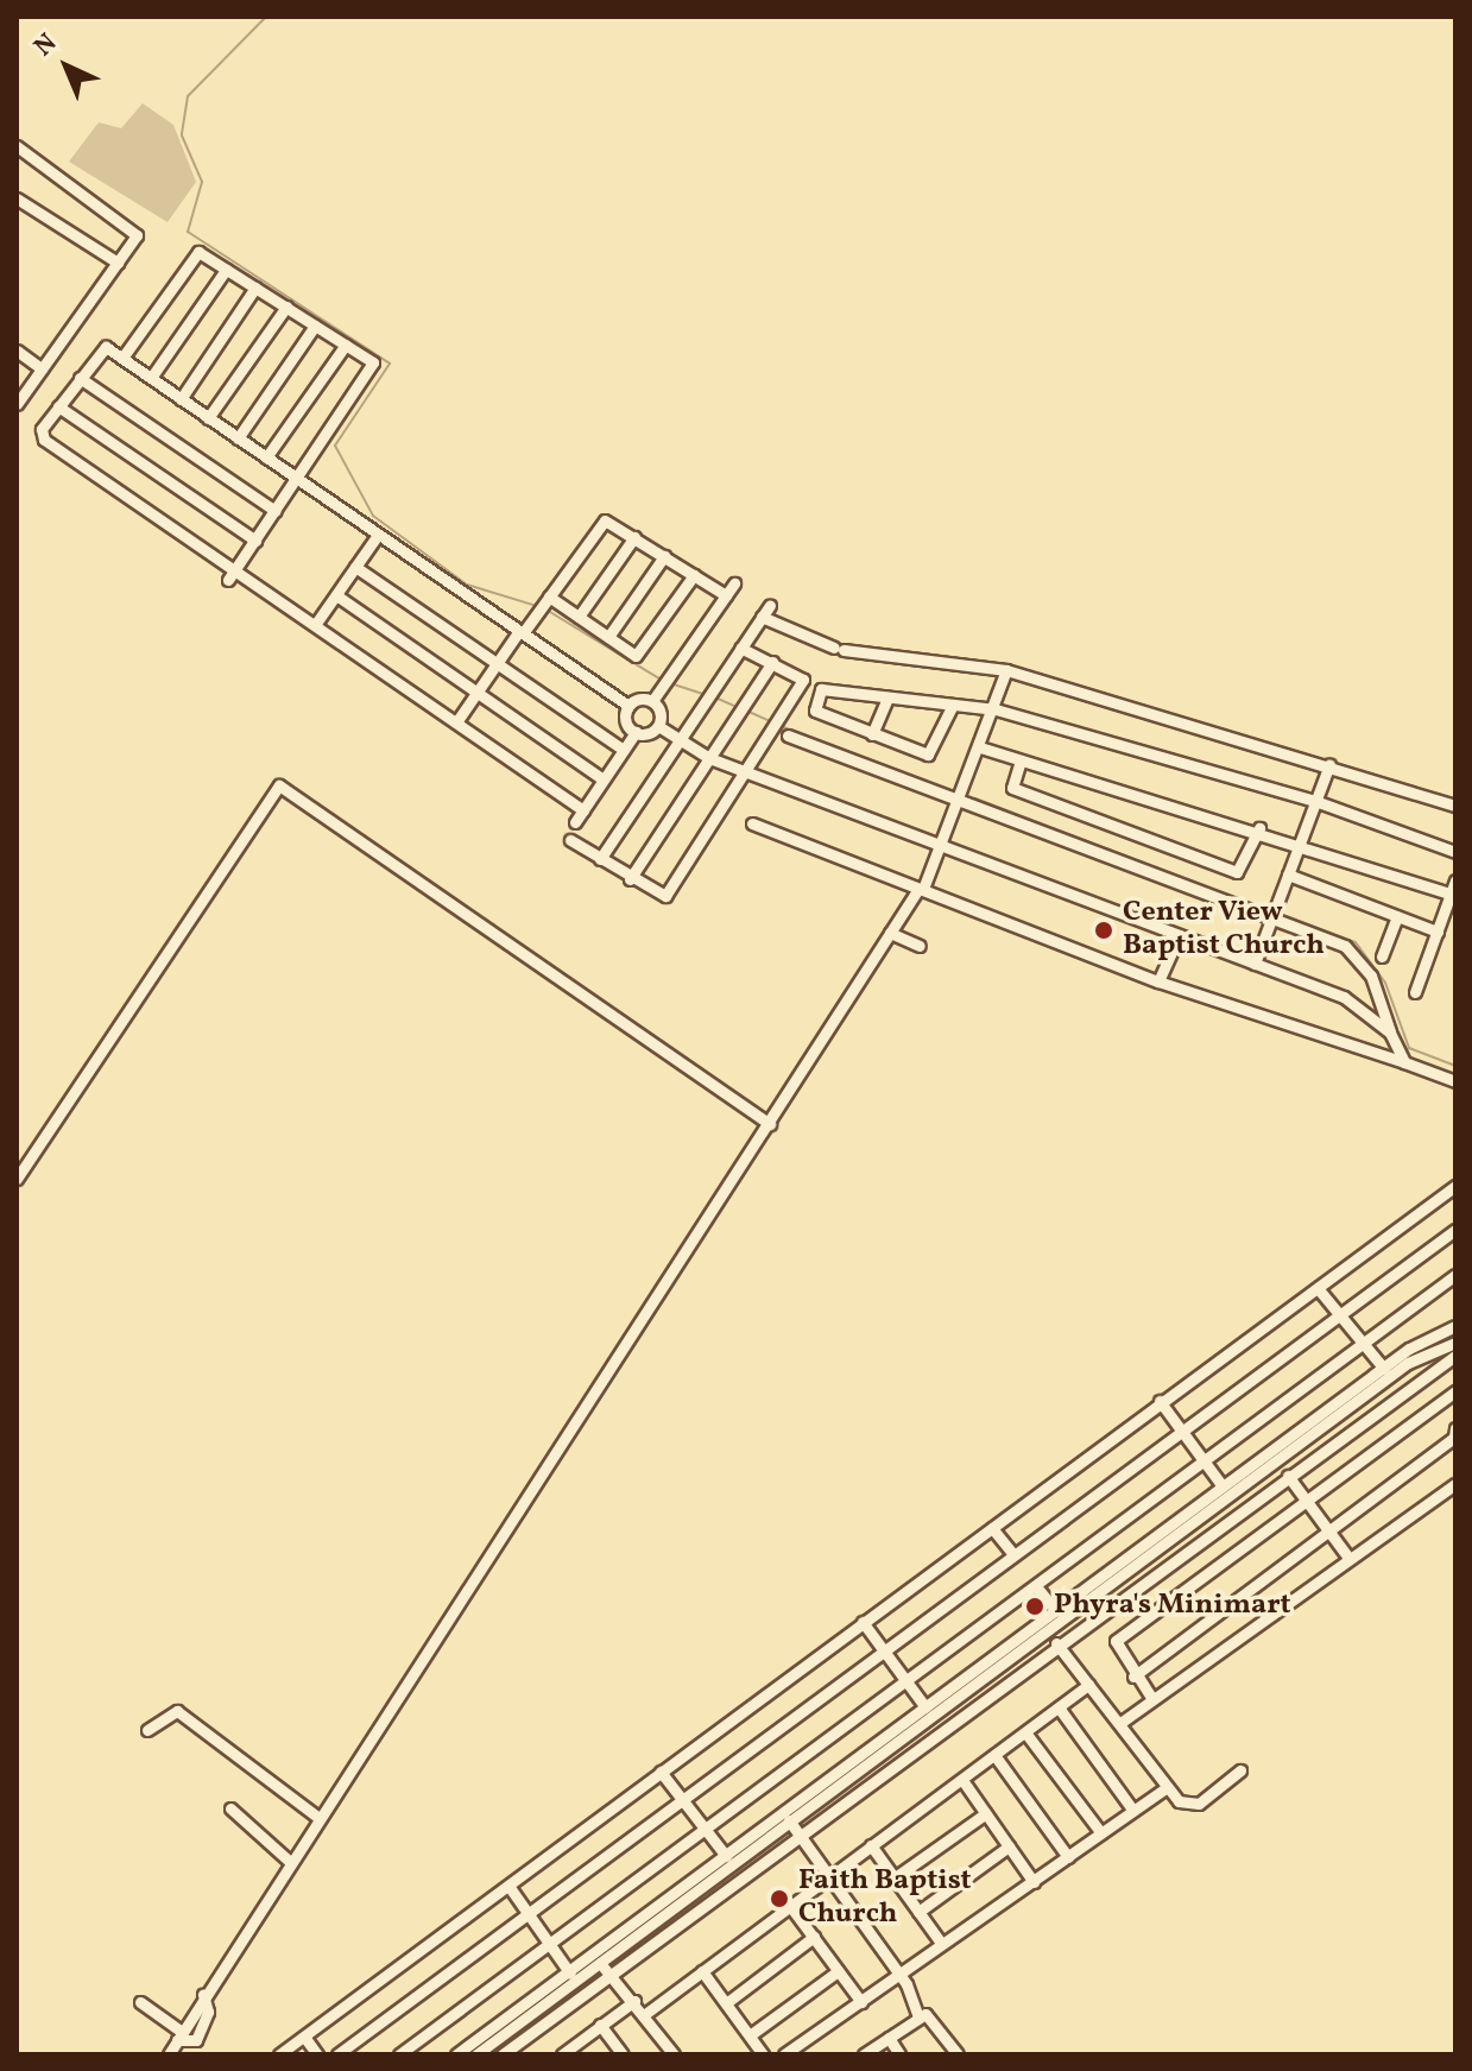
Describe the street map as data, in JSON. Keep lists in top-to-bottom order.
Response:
{
  "places": ["Center View Baptist Church", "Phyra's Minimart", "Faith Baptist Church"],
  "north": "top left"
}
